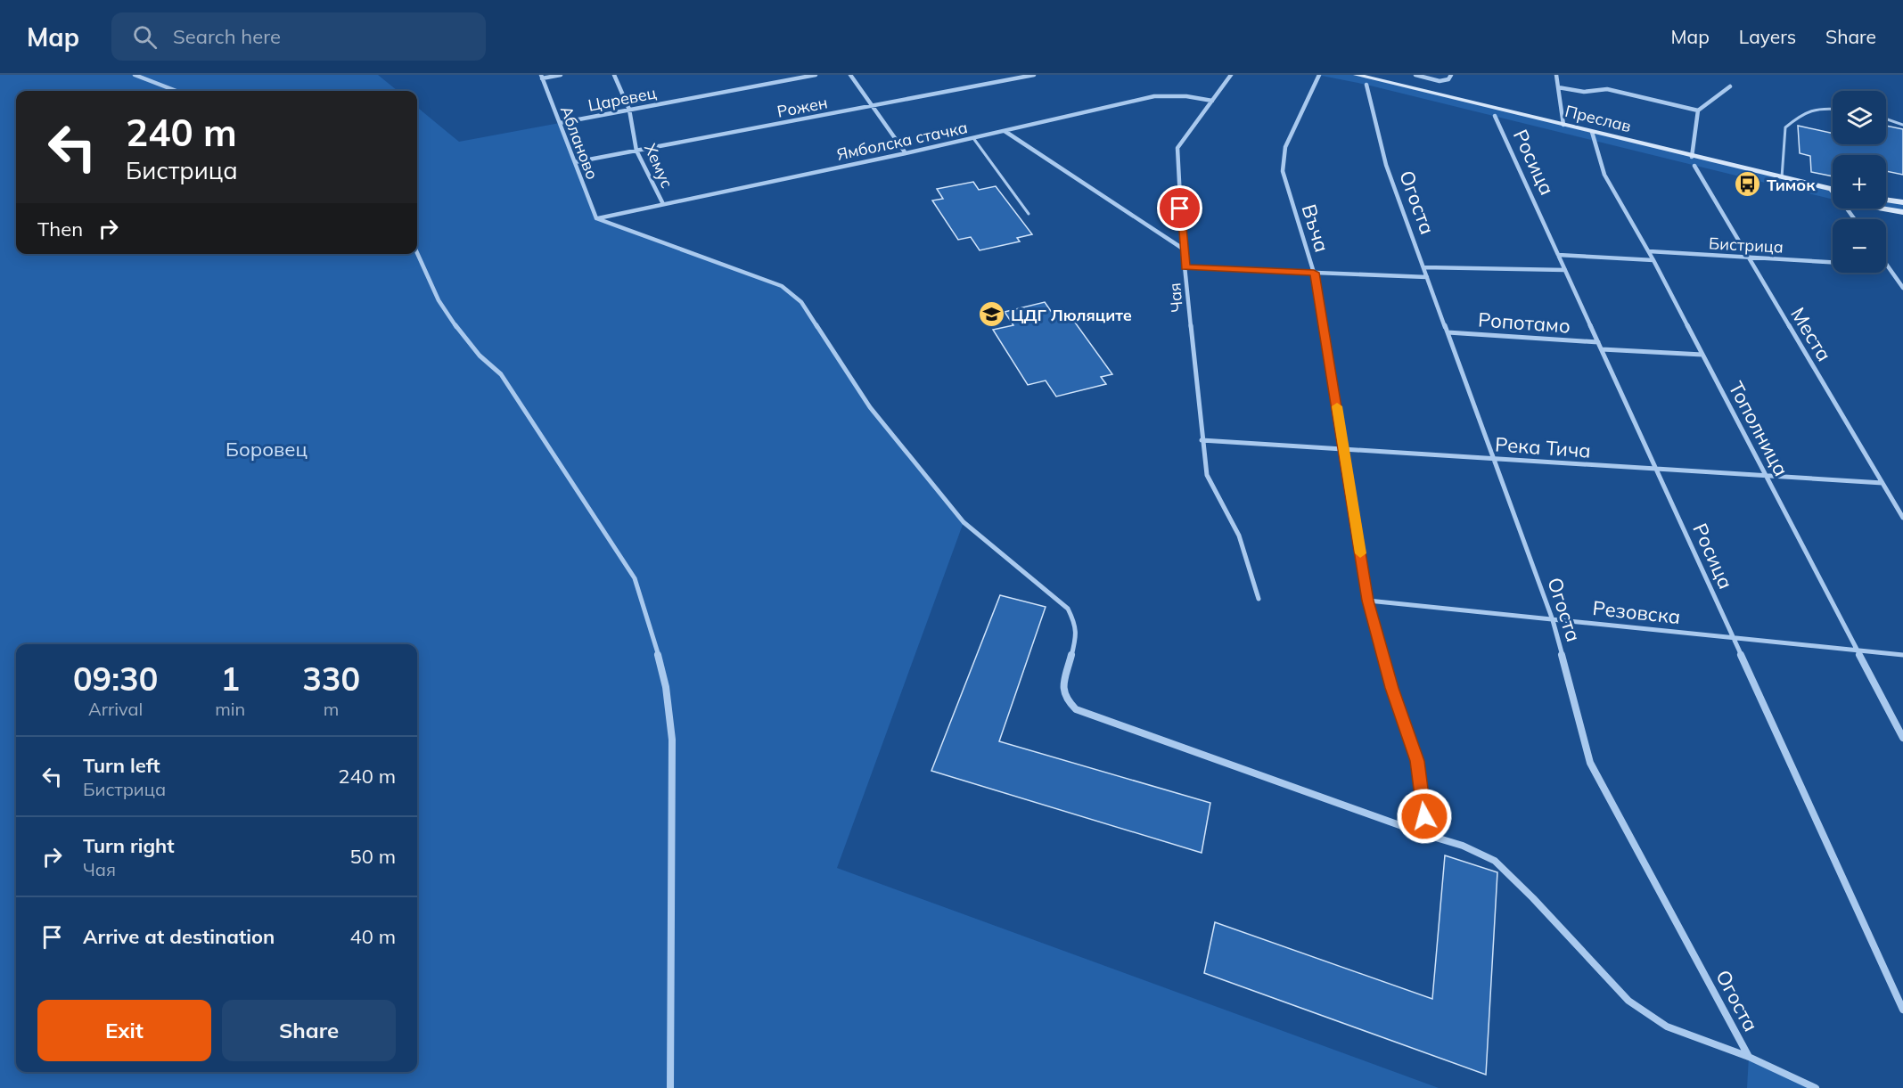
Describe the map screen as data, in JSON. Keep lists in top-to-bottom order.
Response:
{
  "streets": {
    "main road": ["Преслав"],
    "street": [
      "Царевец",
      "Рожен",
      "Ямболска стачка",
      "Абланово",
      "Росица",
      "Хемус",
      "Огоста",
      "Въча",
      "Бистрица",
      "Чая",
      "Ропотамо",
      "Места",
      "Тополница",
      "Река Тича",
      "Резовска"
    ]
  },
  "crossings": [
    ["Царевец", "Абланово"],
    ["Царевец", "Хемус"],
    ["Рожен", "Абланово"],
    ["Рожен", "Хемус"],
    ["Преслав", "Тополница"],
    ["Ямболска стачка", "Абланово"],
    ["Ямболска стачка", "Хемус"],
    ["Ямболска стачка", "Чая"],
    ["Росица", "Ропотамо"],
    ["Росица", "Река Тича"],
    ["Росица", "Резовска"],
    ["Огоста", "Ропотамо"],
    ["Огоста", "Река Тича"],
    ["Огоста", "Резовска"],
    ["Въча", "Река Тича"],
    ["Въча", "Резовска"],
    ["Бистрица", "Места"],
    ["Бистрица", "Тополница"],
    ["Чая", "Река Тича"],
    ["Места", "Река Тича"],
    ["Тополница", "Река Тича"],
    ["Тополница", "Резовска"]
  ],
  "parks": ["Боровец"],
  "places": {
    "bus stop": ["Тимок"],
    "school or university": ["ЦДГ Люляците"]
  },
  "page": {
    "header": "Map",
    "search": "Search here",
    "nav": ["Map", "Layers", "Share"],
    "map_buttons": ["+", "−"],
    "turn": ["240 m", "Бистрица"],
    "then": "Then",
    "eta": [
      "09:30",
      "Arrival",
      "1",
      "min",
      "330",
      "m"
    ],
    "list": [
      {
        "name": "Turn left",
        "note": "Бистрица",
        "value": "240 m"
      },
      {
        "name": "Turn right",
        "note": "Чая",
        "value": "50 m"
      },
      {
        "name": "Arrive at destination",
        "value": "40 m"
      }
    ],
    "buttons": ["Exit", "Share"]
  }
}
